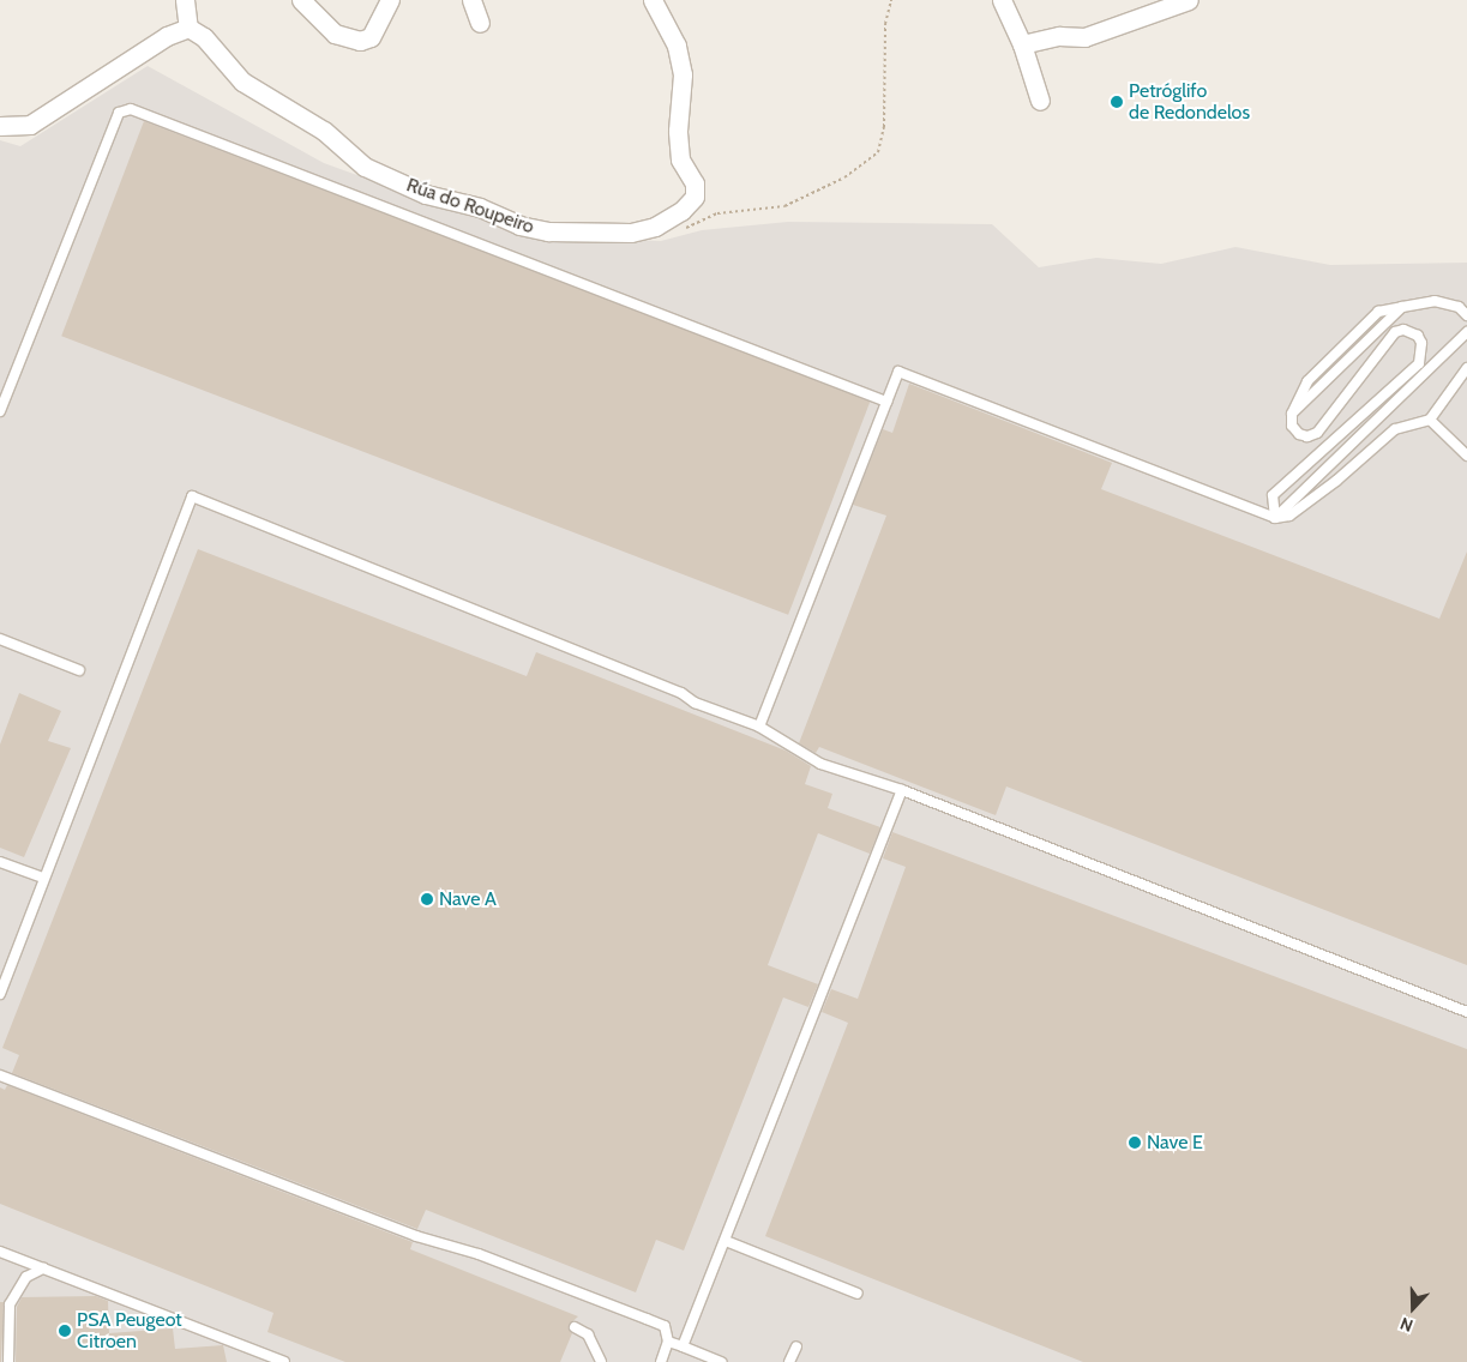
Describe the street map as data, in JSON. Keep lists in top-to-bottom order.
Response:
{
  "streets": {
    "street": ["Rúa do Roupeiro"]
  },
  "places": [
    "Petróglifo de Redondelos",
    "Nave A",
    "Nave E",
    "PSA Peugeot Citroen"
  ],
  "north": "bottom"
}
